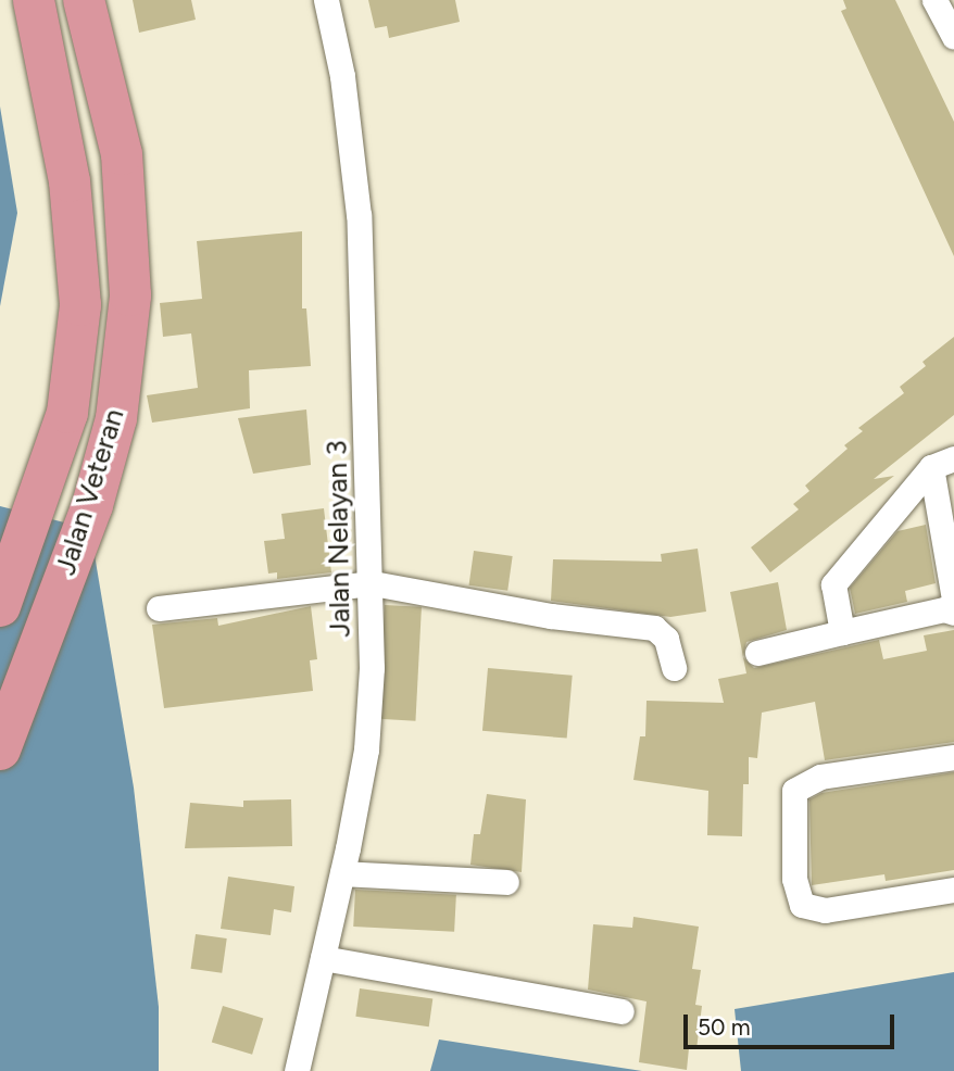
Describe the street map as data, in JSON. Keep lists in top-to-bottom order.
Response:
{
  "streets": {
    "highway": ["Jalan Veteran"],
    "street": ["Jalan Nelayan 3"]
  },
  "scale_bar": "50 m"
}
